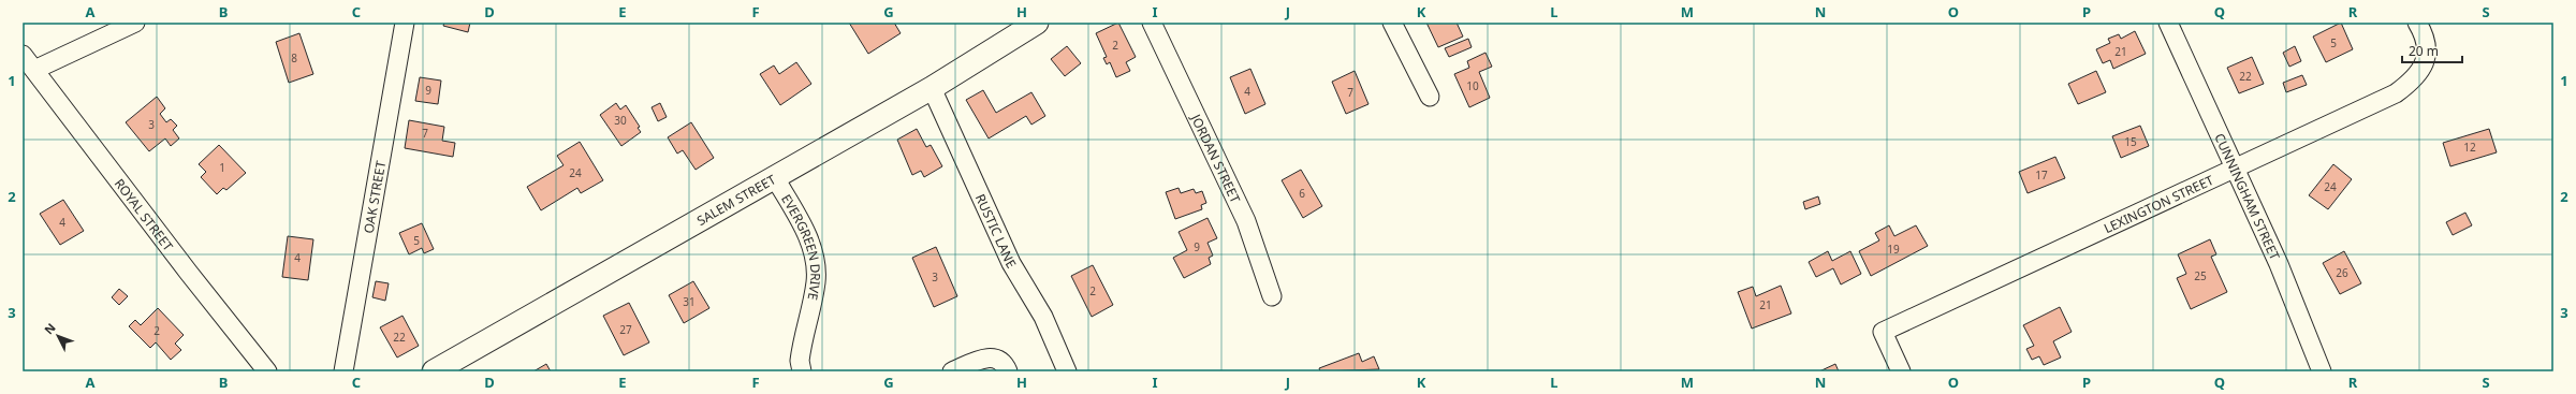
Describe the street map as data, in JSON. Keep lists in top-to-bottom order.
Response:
{
  "streets": {
    "street": [
      "JORDAN STREET",
      "CUNNINGHAM STREET",
      "OAK STREET",
      "SALEM STREET",
      "LEXINGTON STREET",
      "ROYAL STREET",
      "RUSTIC LANE",
      "EVERGREEN DRIVE"
    ]
  },
  "crossings": [
    ["CUNNINGHAM STREET", "LEXINGTON STREET"],
    ["SALEM STREET", "RUSTIC LANE"],
    ["SALEM STREET", "EVERGREEN DRIVE"]
  ],
  "house_numbers": [
    "5",
    "2",
    "21",
    "8",
    "22",
    "10",
    "9",
    "4",
    "7",
    "30",
    "3",
    "7",
    "15",
    "12",
    "1",
    "24",
    "17",
    "24",
    "6",
    "4",
    "5",
    "9",
    "19",
    "4",
    "26",
    "25",
    "3",
    "2",
    "31",
    "21",
    "27",
    "2",
    "22"
  ],
  "scale_bar": "20 m",
  "north": "top left",
  "grid": {
    "columns": [
      "A",
      "B",
      "C",
      "D",
      "E",
      "F",
      "G",
      "H",
      "I",
      "J",
      "K",
      "L",
      "M",
      "N",
      "O",
      "P",
      "Q",
      "R",
      "S"
    ],
    "rows": ["1", "2", "3"]
  }
}
